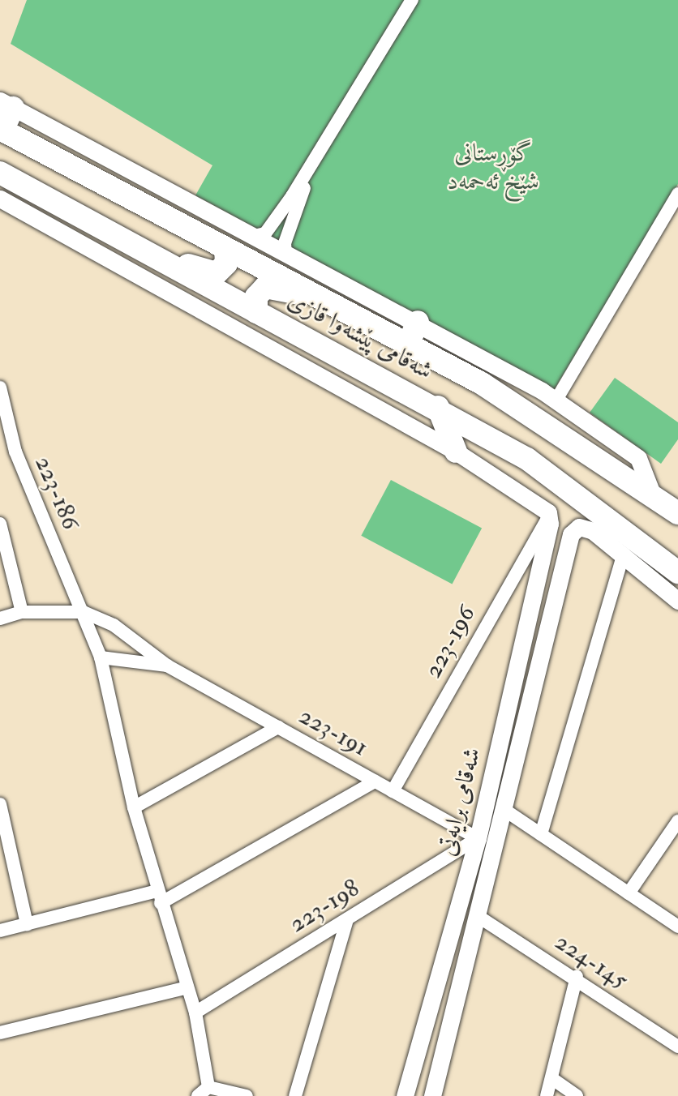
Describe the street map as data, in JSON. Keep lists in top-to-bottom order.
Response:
{
  "streets": {
    "highway": ["شەقامی پێشەوا قازی"],
    "street": [
      "223-186",
      "223-196",
      "223-191",
      "شەقامی برایەتی",
      "223-198",
      "224-145"
    ]
  },
  "crossings": [
    ["شەقامی پێشەوا قازی", "شەقامی برایەتی"],
    ["223-186", "223-198"],
    ["223-196", "223-191"],
    ["223-196", "شەقامی برایەتی"],
    ["223-191", "شەقامی برایەتی"],
    ["223-191", "223-198"],
    ["شەقامی برایەتی", "223-198"],
    ["شەقامی برایەتی", "224-145"]
  ],
  "parks": ["گۆڕستانی شێخ ئەحمەد"]
}
